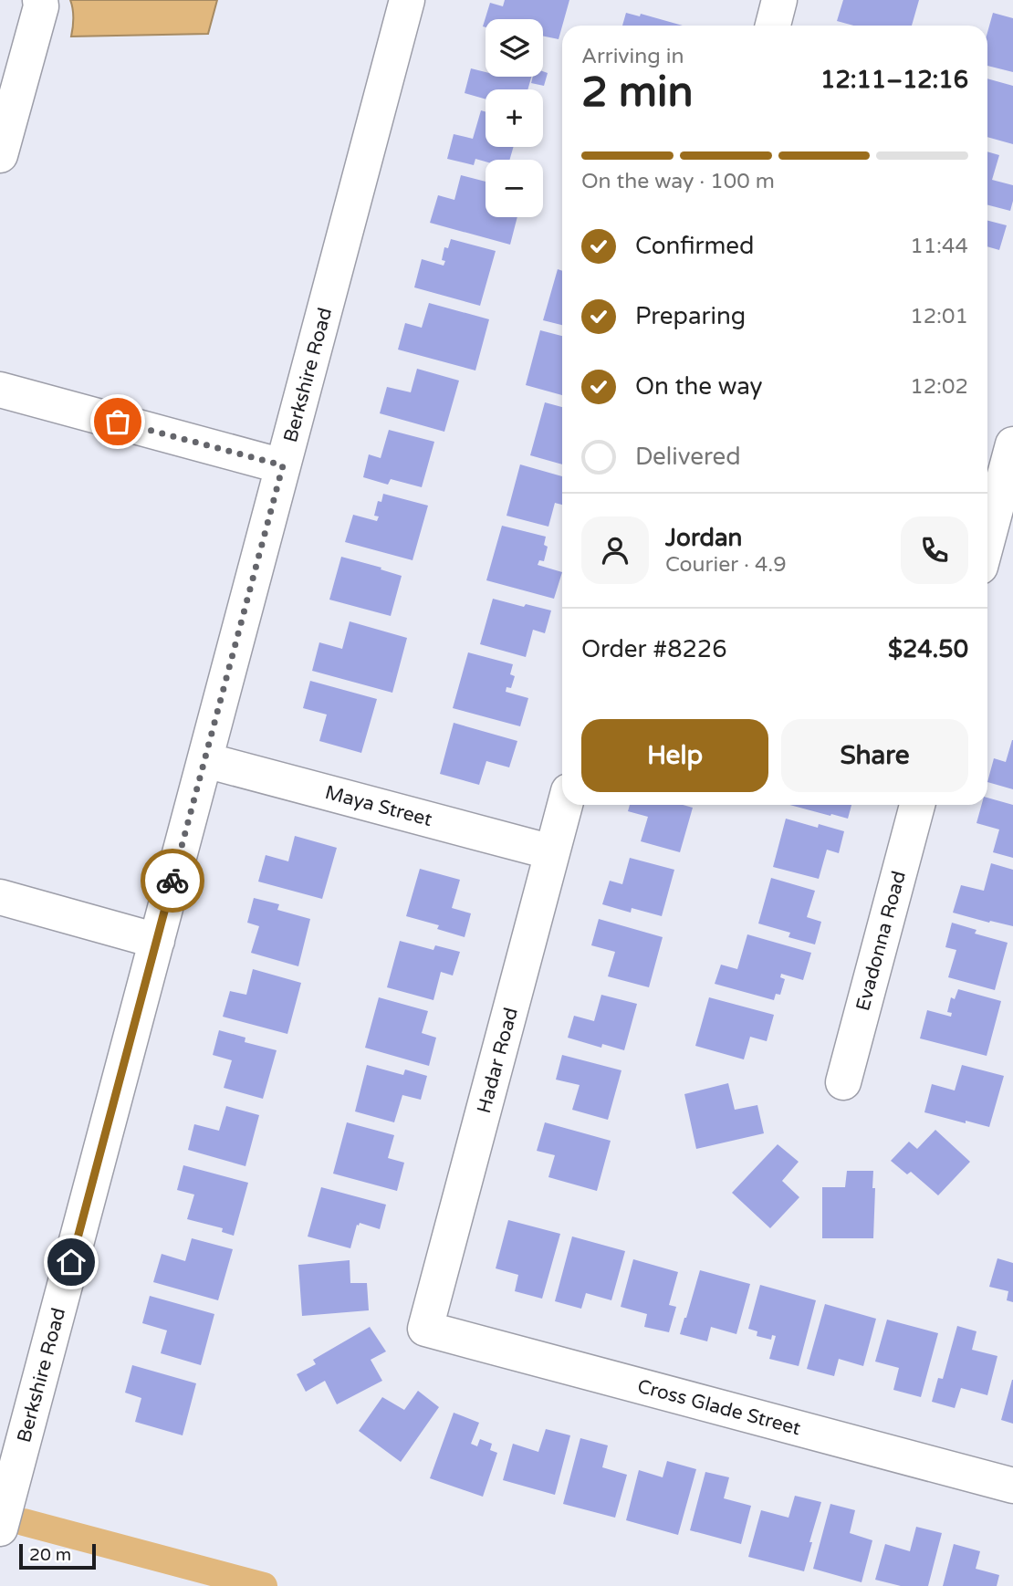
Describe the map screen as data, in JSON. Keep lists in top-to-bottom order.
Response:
{
  "streets": {
    "street": [
      "Berkshire Road",
      "Maya Street",
      "Evadonna Road",
      "Hadar Road",
      "Cross Glade Street"
    ]
  },
  "crossings": [
    ["Berkshire Road", "Maya Street"],
    ["Maya Street", "Hadar Road"],
    ["Hadar Road", "Cross Glade Street"]
  ],
  "scale_bar": "20 m",
  "page": {
    "map_buttons": ["+", "−"],
    "heading": ["2 min", "Arriving in", "12:11–12:16"],
    "panel": [
      "Jordan",
      "Courier · 4.9",
      "Order #8226",
      "$24.50"
    ],
    "bar": "On the way · 100 m",
    "list": [
      ["Confirmed", "11:44"],
      ["Preparing", "12:01"],
      ["On the way", "12:02"],
      "Delivered"
    ],
    "buttons": ["Help", "Share"],
    "scale": "20 m"
  }
}
